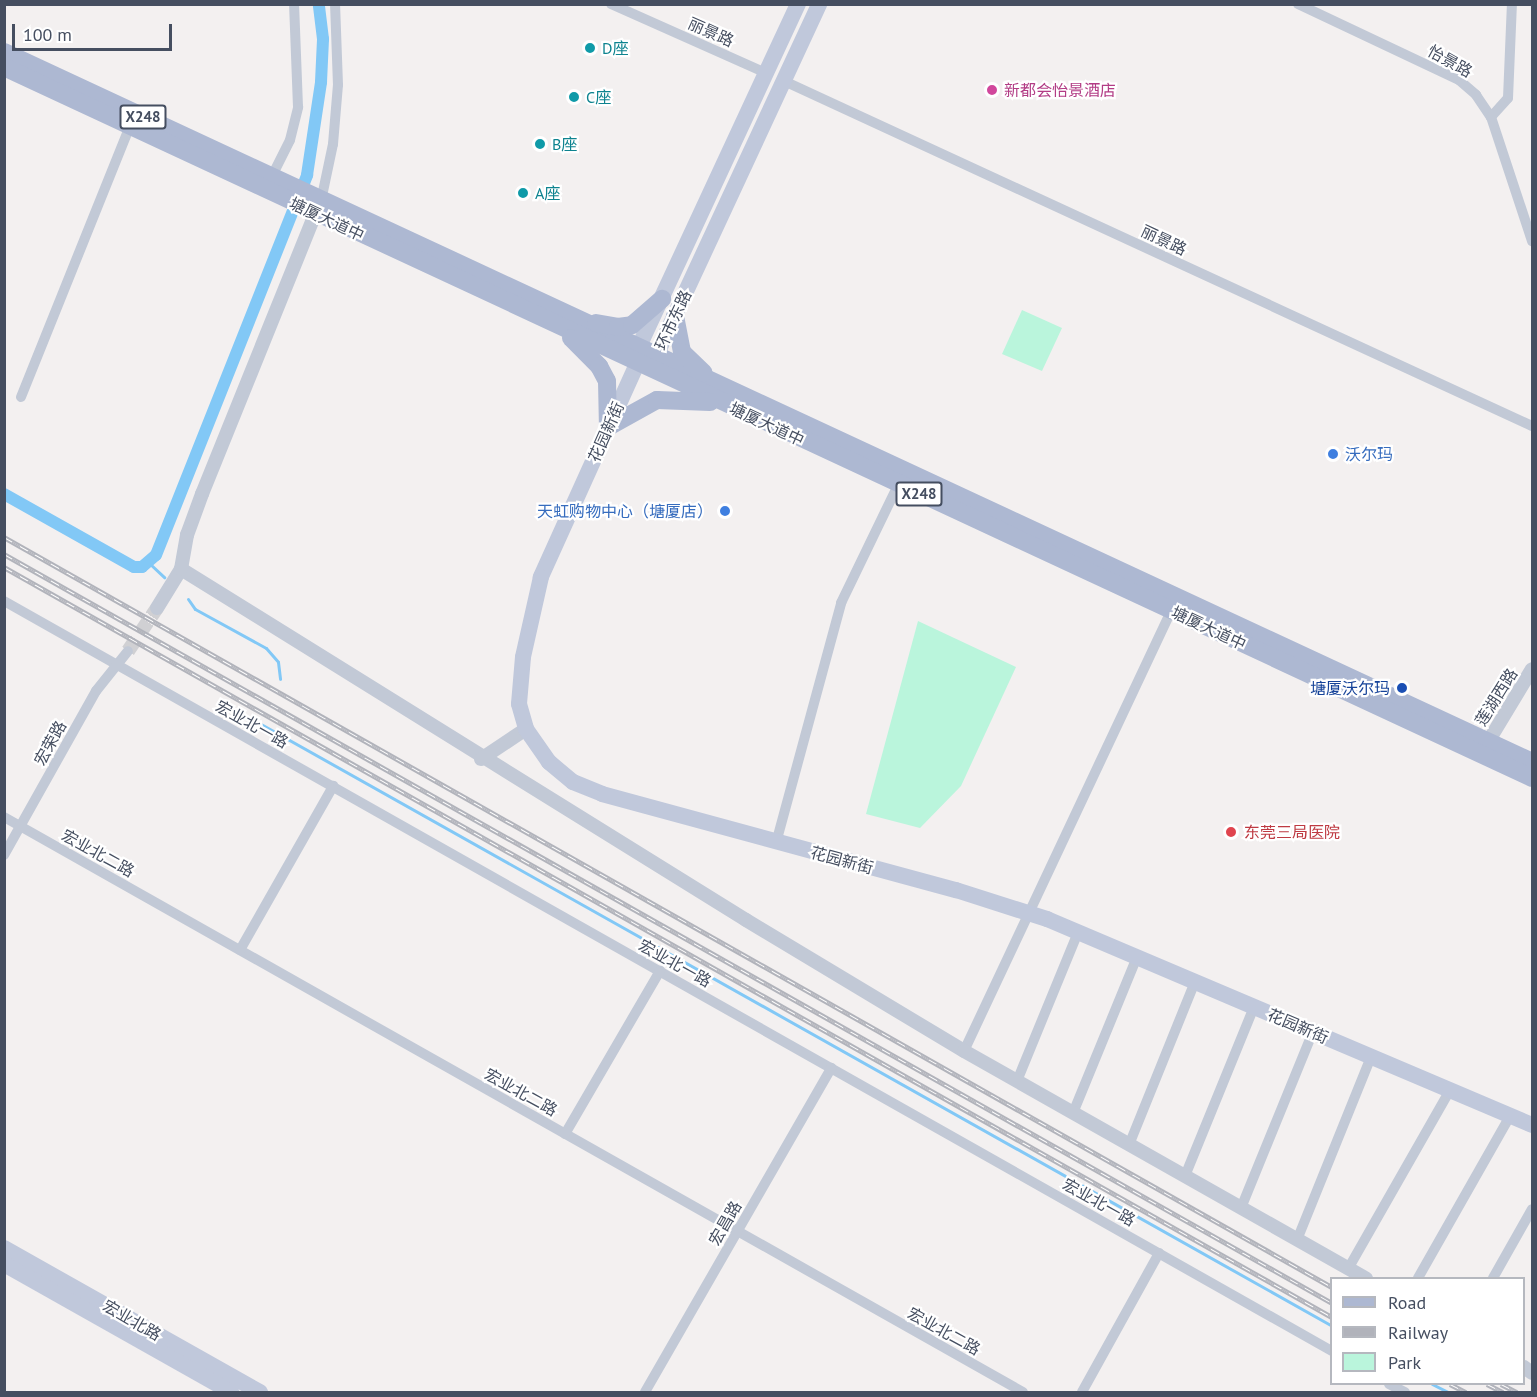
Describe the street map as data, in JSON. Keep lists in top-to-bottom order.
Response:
{
  "streets": {
    "main road": [
      "X248",
      "塘厦大道中",
      "环市东路",
      "花园新街",
      "宏业北路"
    ],
    "street": [
      "丽景路",
      "怡景路",
      "莲湖西路",
      "宏业北一路",
      "宏荣路",
      "宏业北二路",
      "宏昌路"
    ]
  },
  "crossings": [
    ["丽景路", "环市东路"],
    ["塘厦大道中", "环市东路"],
    ["塘厦大道中", "花园新街"],
    ["塘厦大道中", "莲湖西路"],
    ["环市东路", "花园新街"],
    ["宏业北一路", "宏荣路"],
    ["宏业北一路", "宏昌路"],
    ["宏荣路", "宏业北二路"],
    ["宏业北二路", "宏昌路"]
  ],
  "places": [
    "D座",
    "新都会怡景酒店",
    "C座",
    "B座",
    "A座",
    "沃尔玛",
    "天虹购物中心（塘厦店）",
    "塘厦沃尔玛",
    "东莞三局医院"
  ],
  "legend": ["Road", "Railway", "Park"],
  "scale_bar": "100 m"
}
